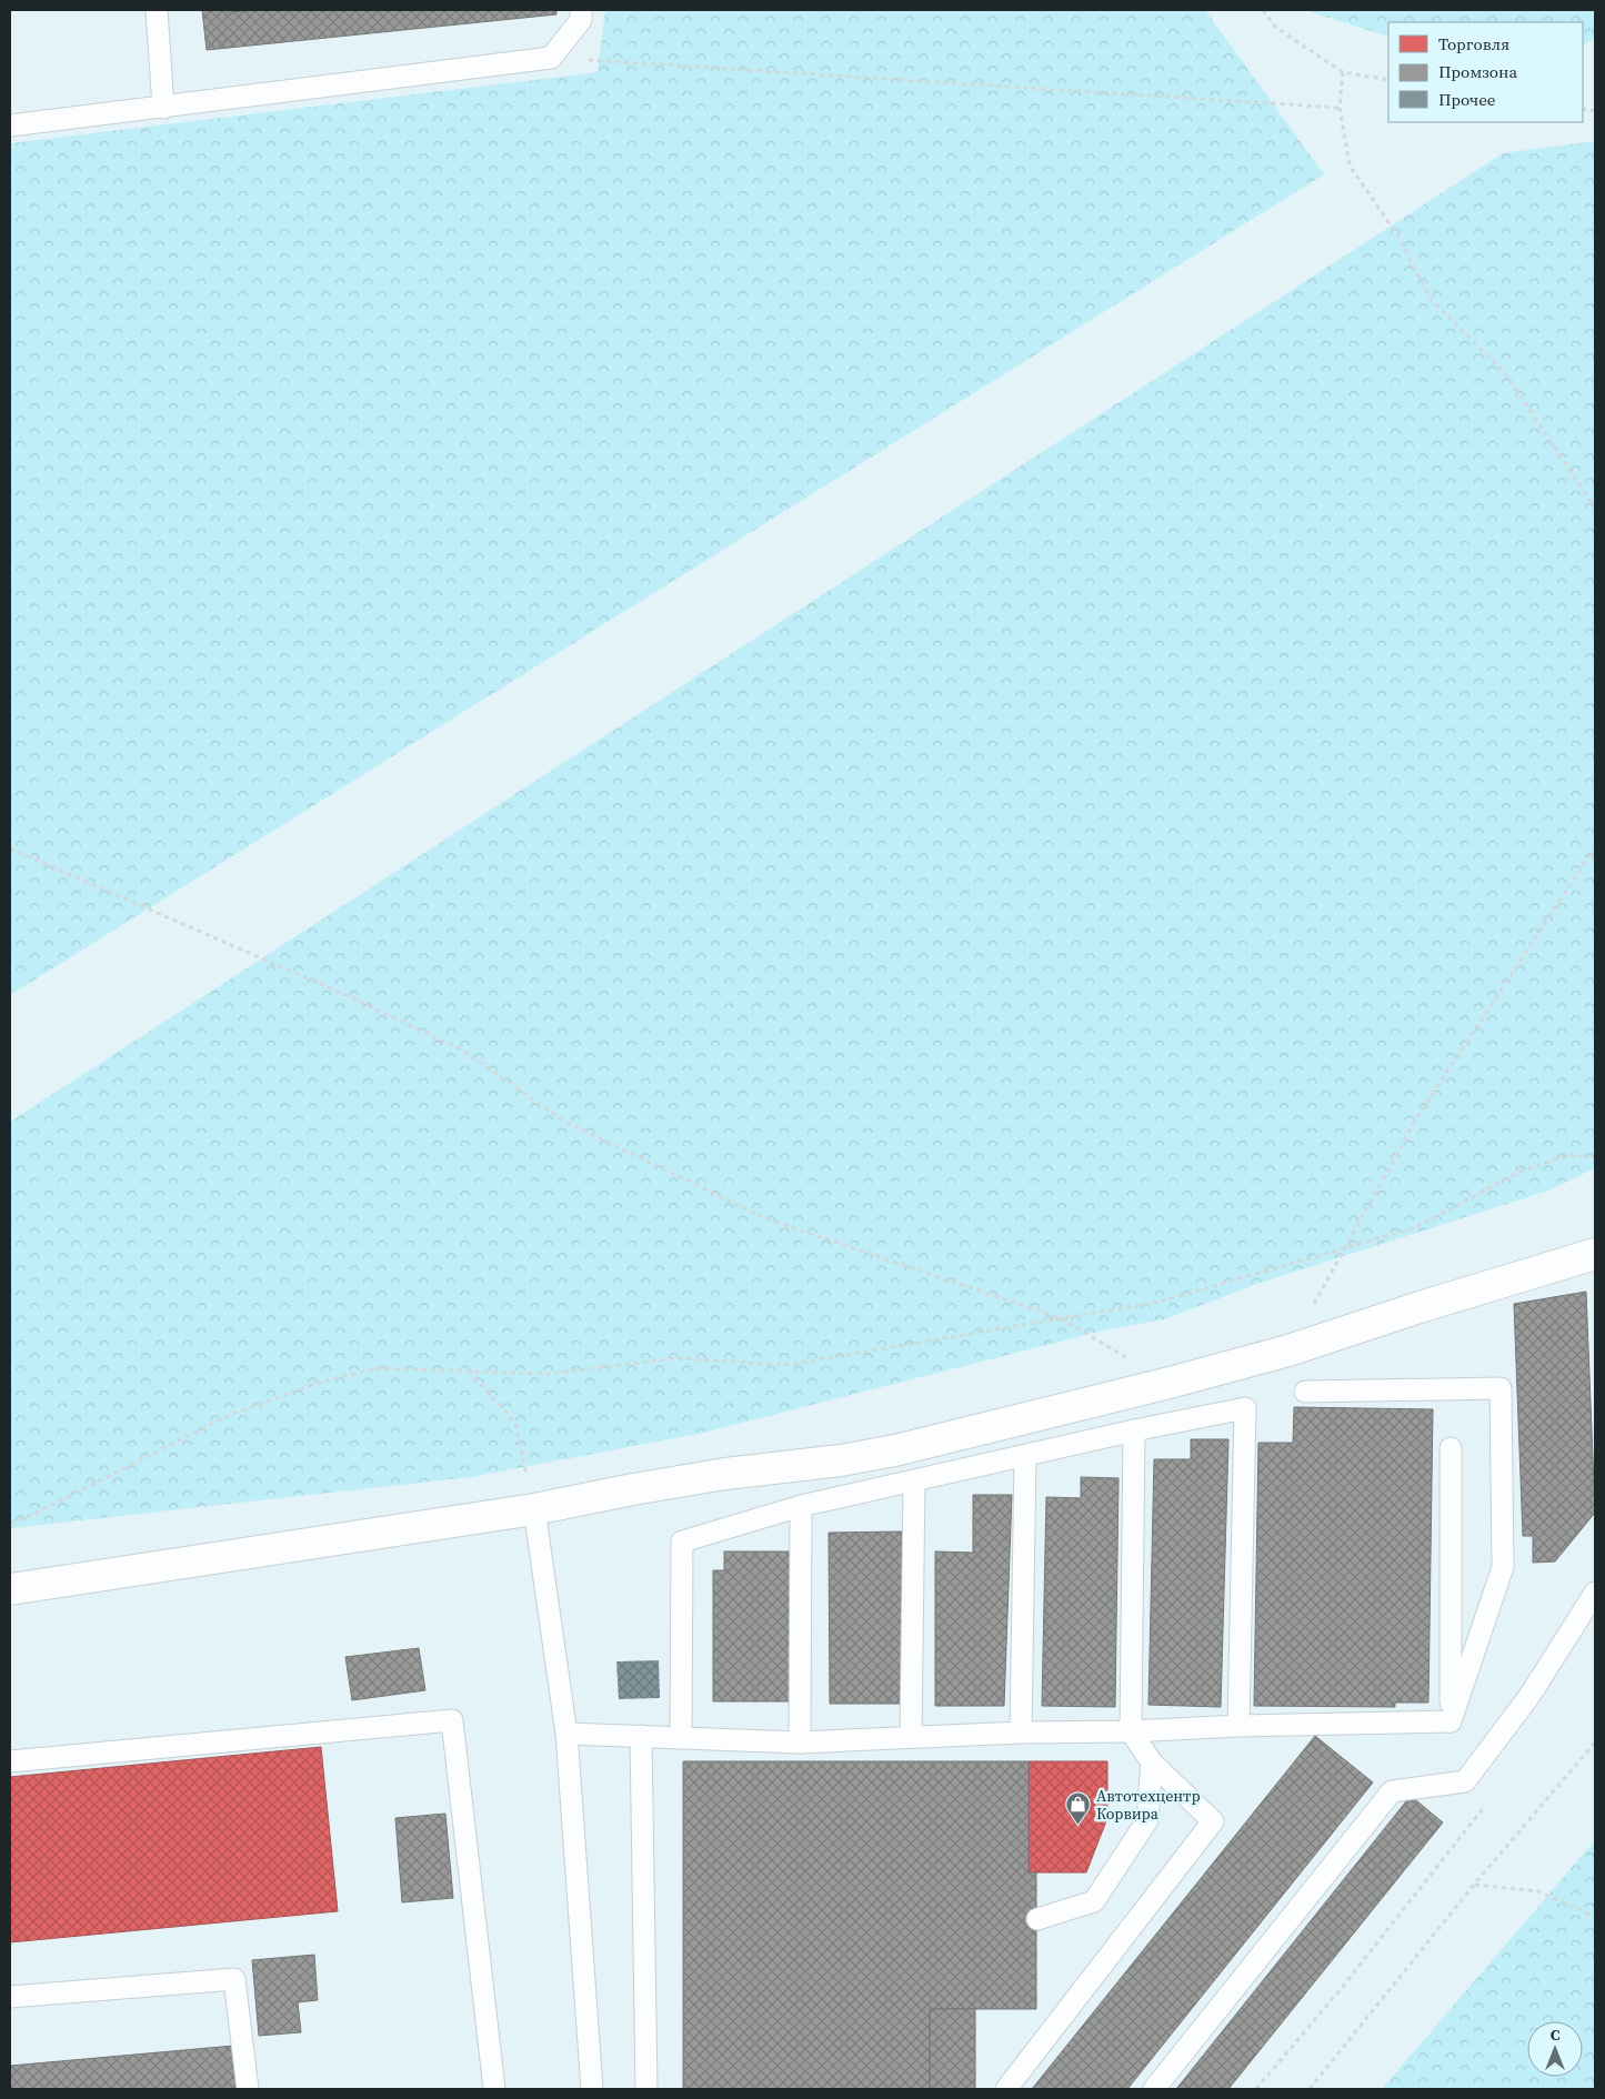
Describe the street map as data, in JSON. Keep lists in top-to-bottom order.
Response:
{
  "places": {
    "shop": ["Автотехцентр Корвира"]
  },
  "legend": ["Торговля", "Промзона", "Прочее"],
  "north": "top"
}
